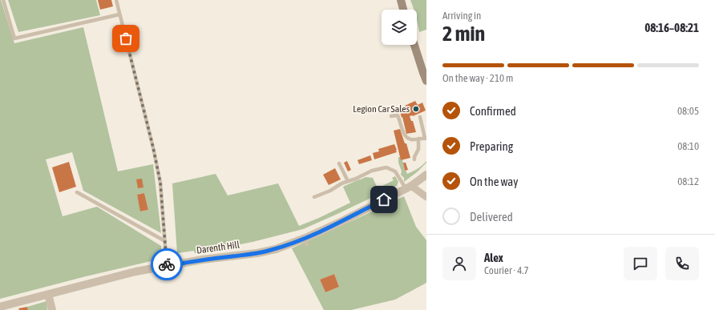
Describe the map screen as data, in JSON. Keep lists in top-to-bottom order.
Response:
{
  "streets": {
    "street": ["Darenth Hill"]
  },
  "places": ["Legion Car Sales"],
  "page": {
    "heading": ["2 min", "Arriving in", "08:16–08:21"],
    "panel": ["Alex", "Courier · 4.7"],
    "bar": "On the way · 210 m",
    "list": [
      ["Confirmed", "08:05"],
      ["Preparing", "08:10"],
      ["On the way", "08:12"],
      "Delivered"
    ]
  }
}
